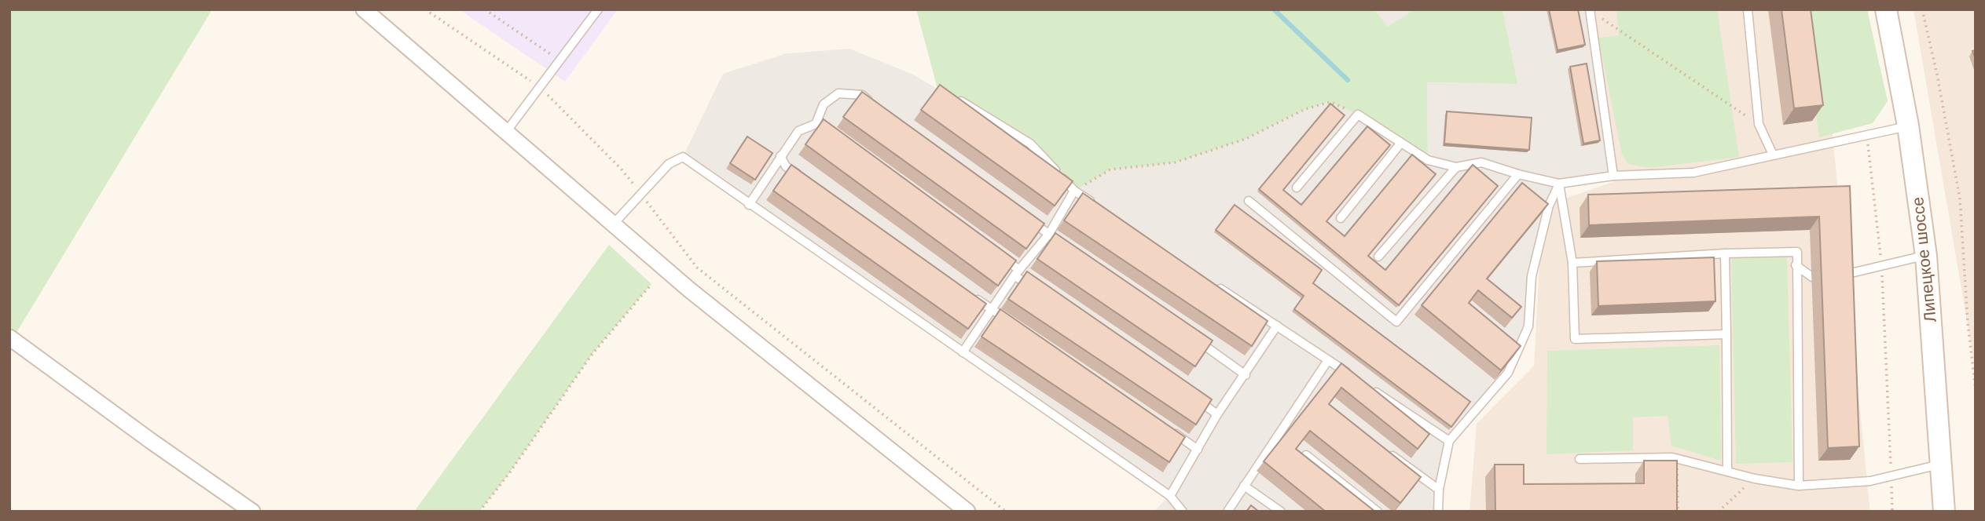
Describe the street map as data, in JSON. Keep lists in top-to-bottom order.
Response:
{
  "streets": {
    "main road": ["Липецкое шоссе"]
  }
}
